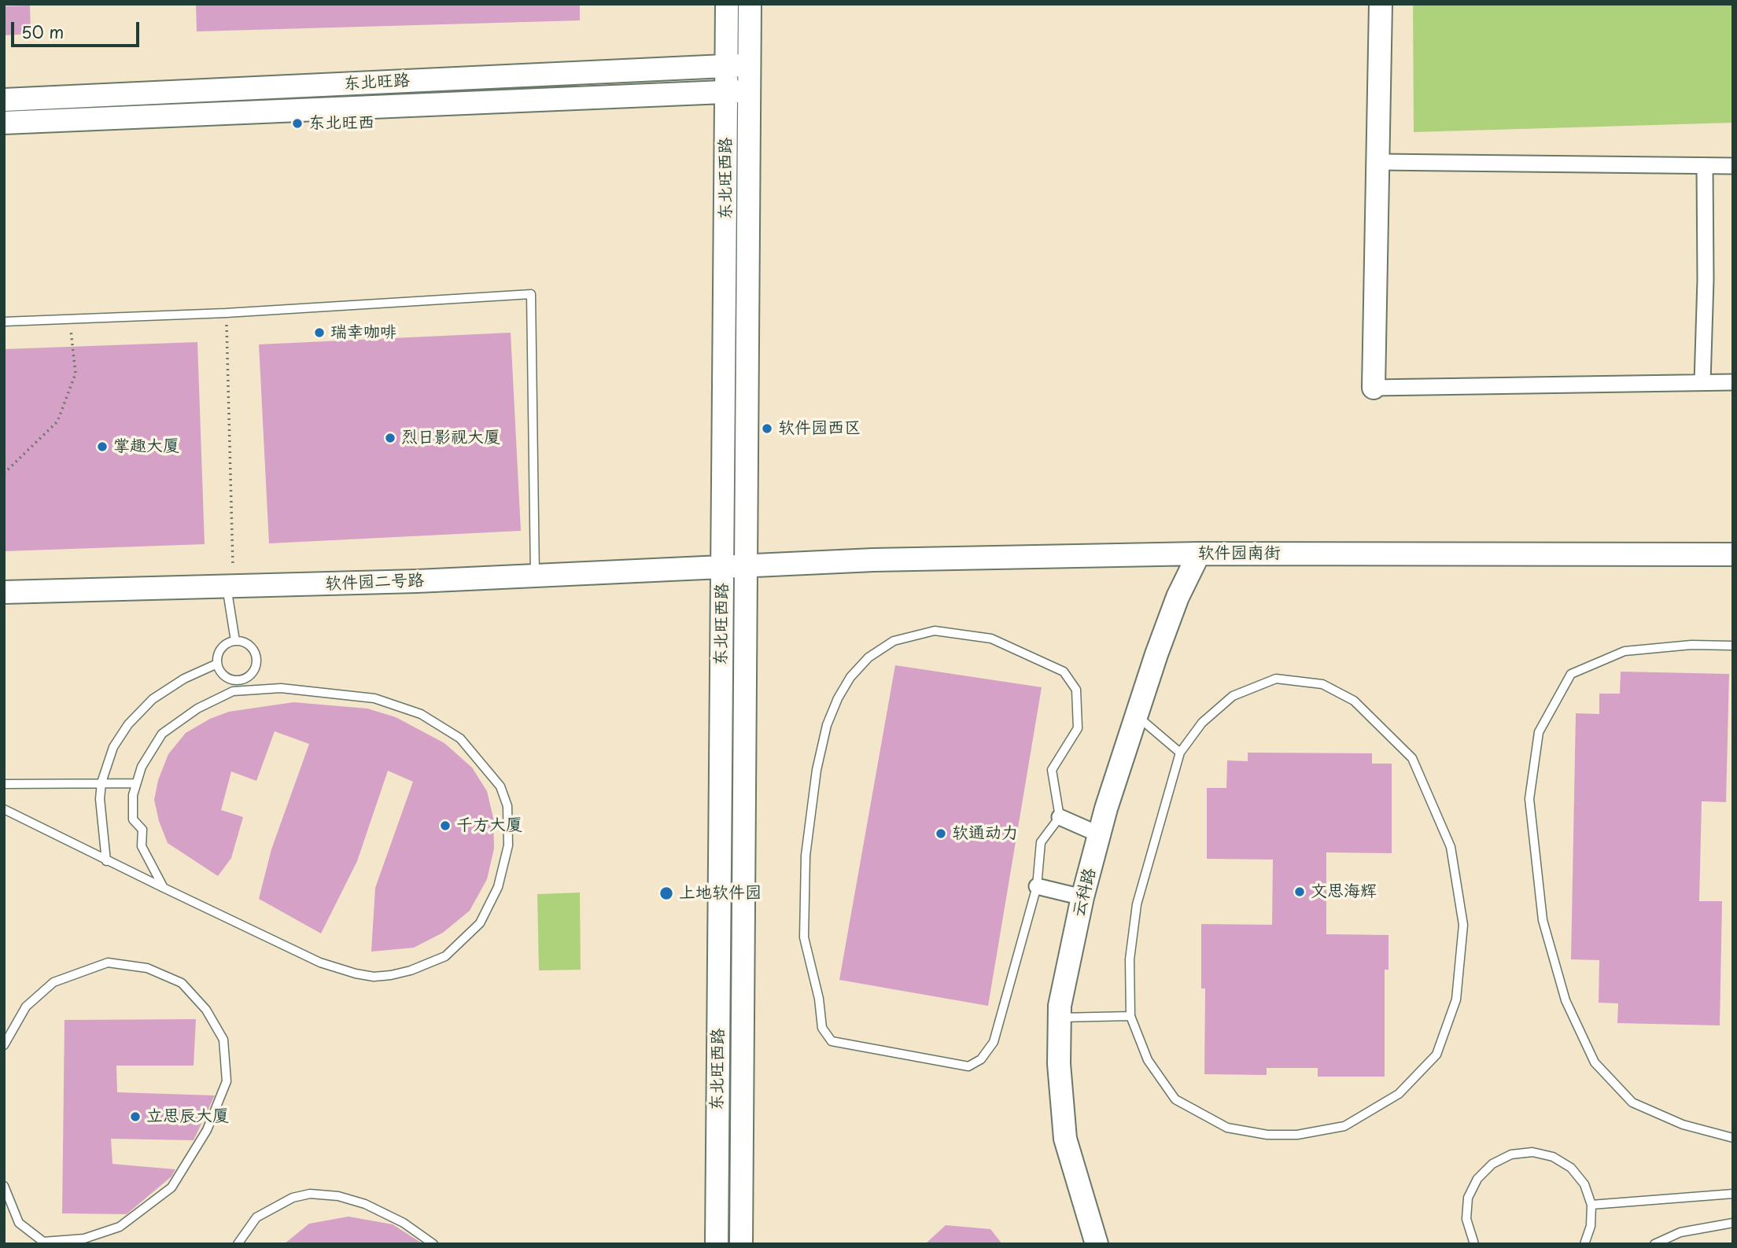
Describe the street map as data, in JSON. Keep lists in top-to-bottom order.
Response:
{
  "streets": {
    "street": [
      "东北旺路",
      "东北旺西路",
      "软件园南街",
      "软件园二号路",
      "云科路"
    ]
  },
  "crossings": [
    ["东北旺路", "东北旺西路"],
    ["东北旺西路", "软件园南街"],
    ["东北旺西路", "软件园二号路"],
    ["软件园南街", "软件园二号路"],
    ["软件园南街", "云科路"]
  ],
  "places": [
    "东北旺西",
    "瑞幸咖啡",
    "软件园西区",
    "烈日影视大厦",
    "掌趣大厦",
    "千方大厦",
    "软通动力",
    "文思海辉",
    "上地软件园",
    "立思辰大厦"
  ],
  "scale_bar": "50 m"
}
